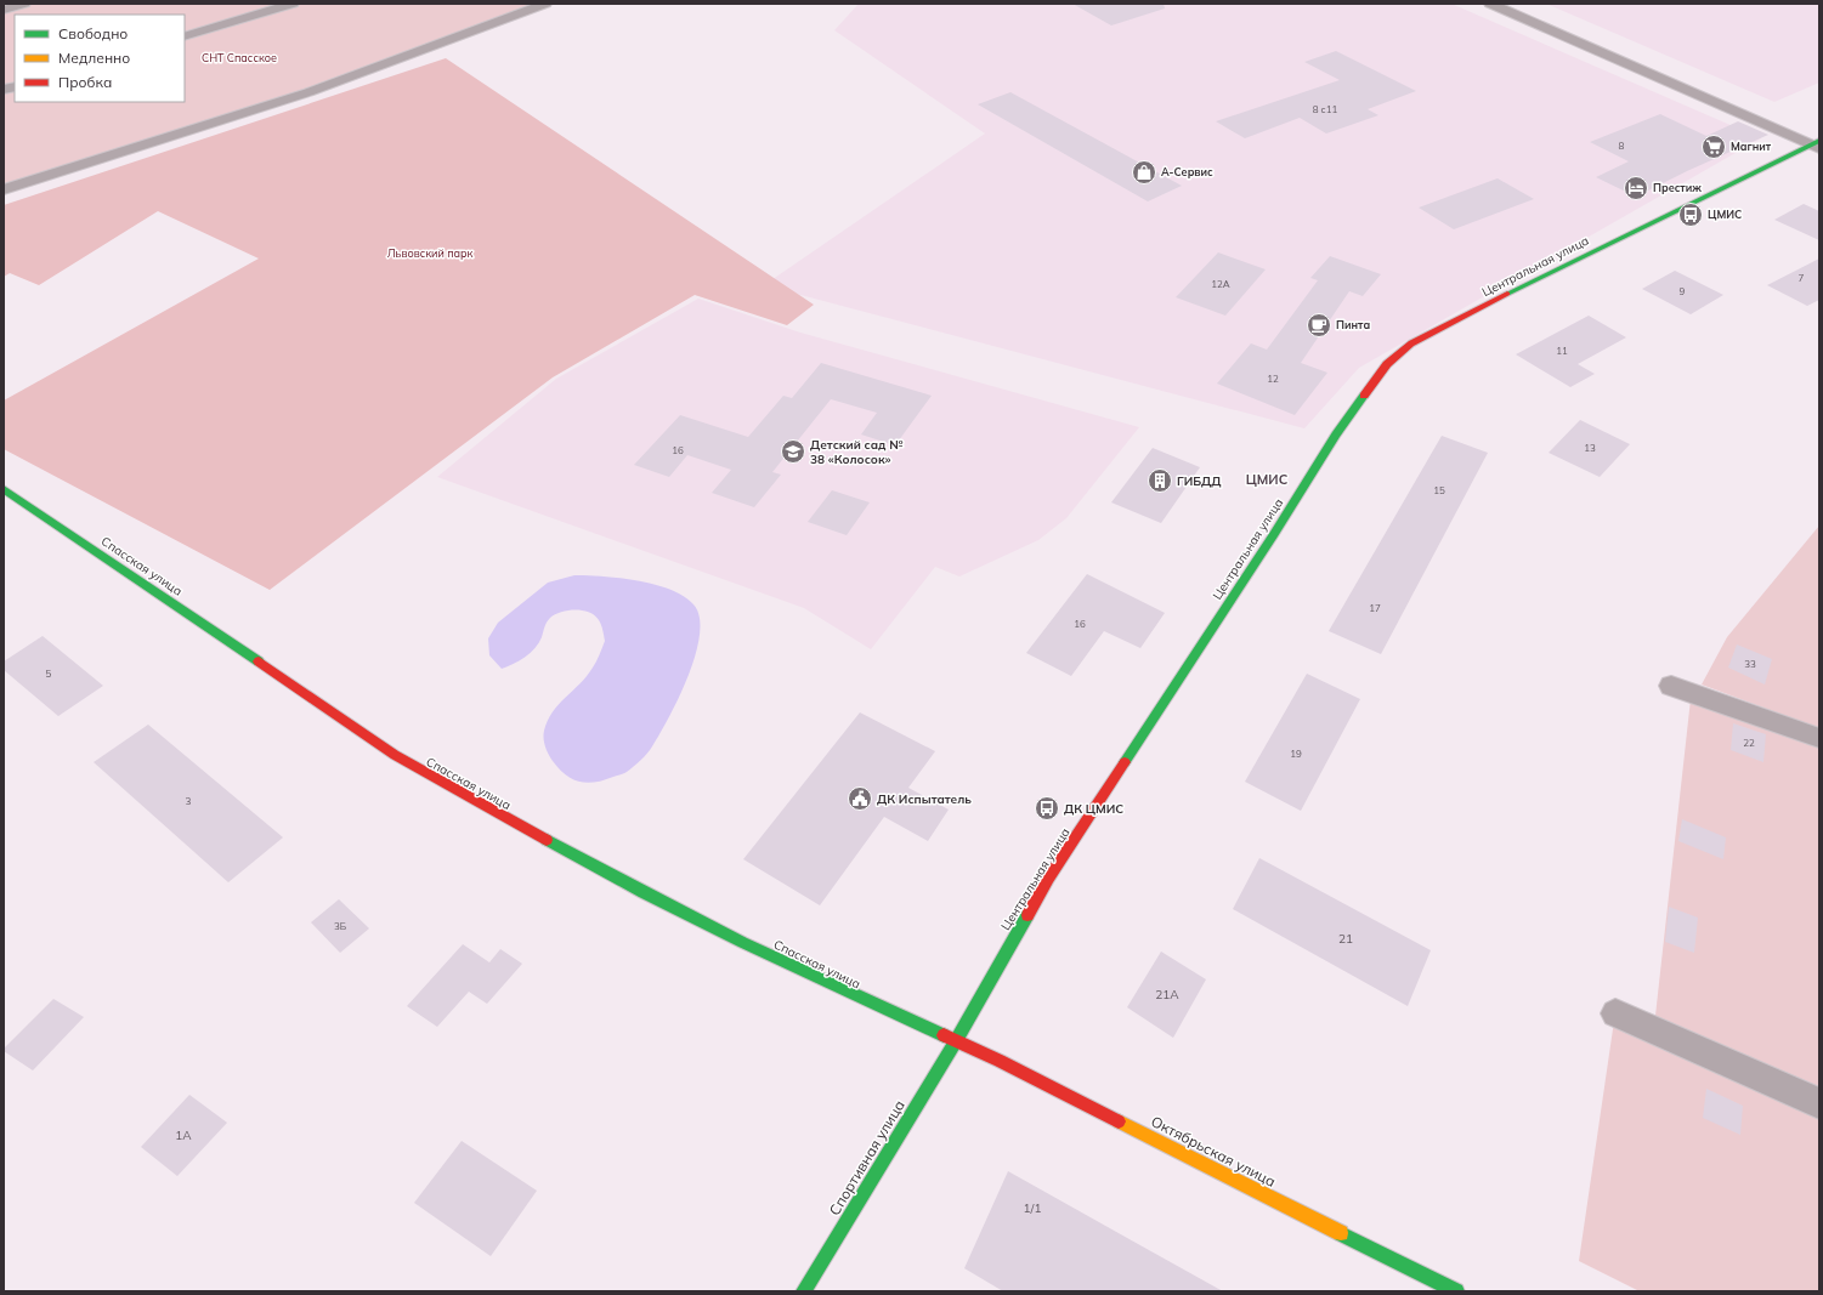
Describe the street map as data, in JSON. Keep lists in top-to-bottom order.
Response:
{
  "streets": {
    "street": [
      "Центральная улица",
      "Спасская улица",
      "Октябрьская улица",
      "Спортивная улица"
    ]
  },
  "crossings": [
    ["Центральная улица", "Спасская улица"],
    ["Центральная улица", "Октябрьская улица"],
    ["Центральная улица", "Спортивная улица"],
    ["Спасская улица", "Октябрьская улица"],
    ["Спасская улица", "Спортивная улица"],
    ["Октябрьская улица", "Спортивная улица"]
  ],
  "districts": ["ЦМИС"],
  "parks": ["СНТ Спасское", "Львовский парк"],
  "places": {
    "supermarket": ["Магнит"],
    "shop": ["A-Сервис"],
    "hotel": ["Престиж"],
    "bus stop": ["ЦМИС", "ДК ЦМИС"],
    "cafe": ["Пинта"],
    "school or university": ["Детский сад № 38 «Колосок»"],
    "building": ["ГИБДД"],
    "public building": ["ДК Испытатель"]
  },
  "house_numbers": [
    "8 с11",
    "8",
    "7",
    "12А",
    "9",
    "11",
    "12",
    "13",
    "16",
    "15",
    "17",
    "16",
    "33",
    "5",
    "22",
    "19",
    "3",
    "3Б",
    "21",
    "21А",
    "1А",
    "1/1"
  ],
  "legend": ["Свободно", "Медленно", "Пробка"]
}
